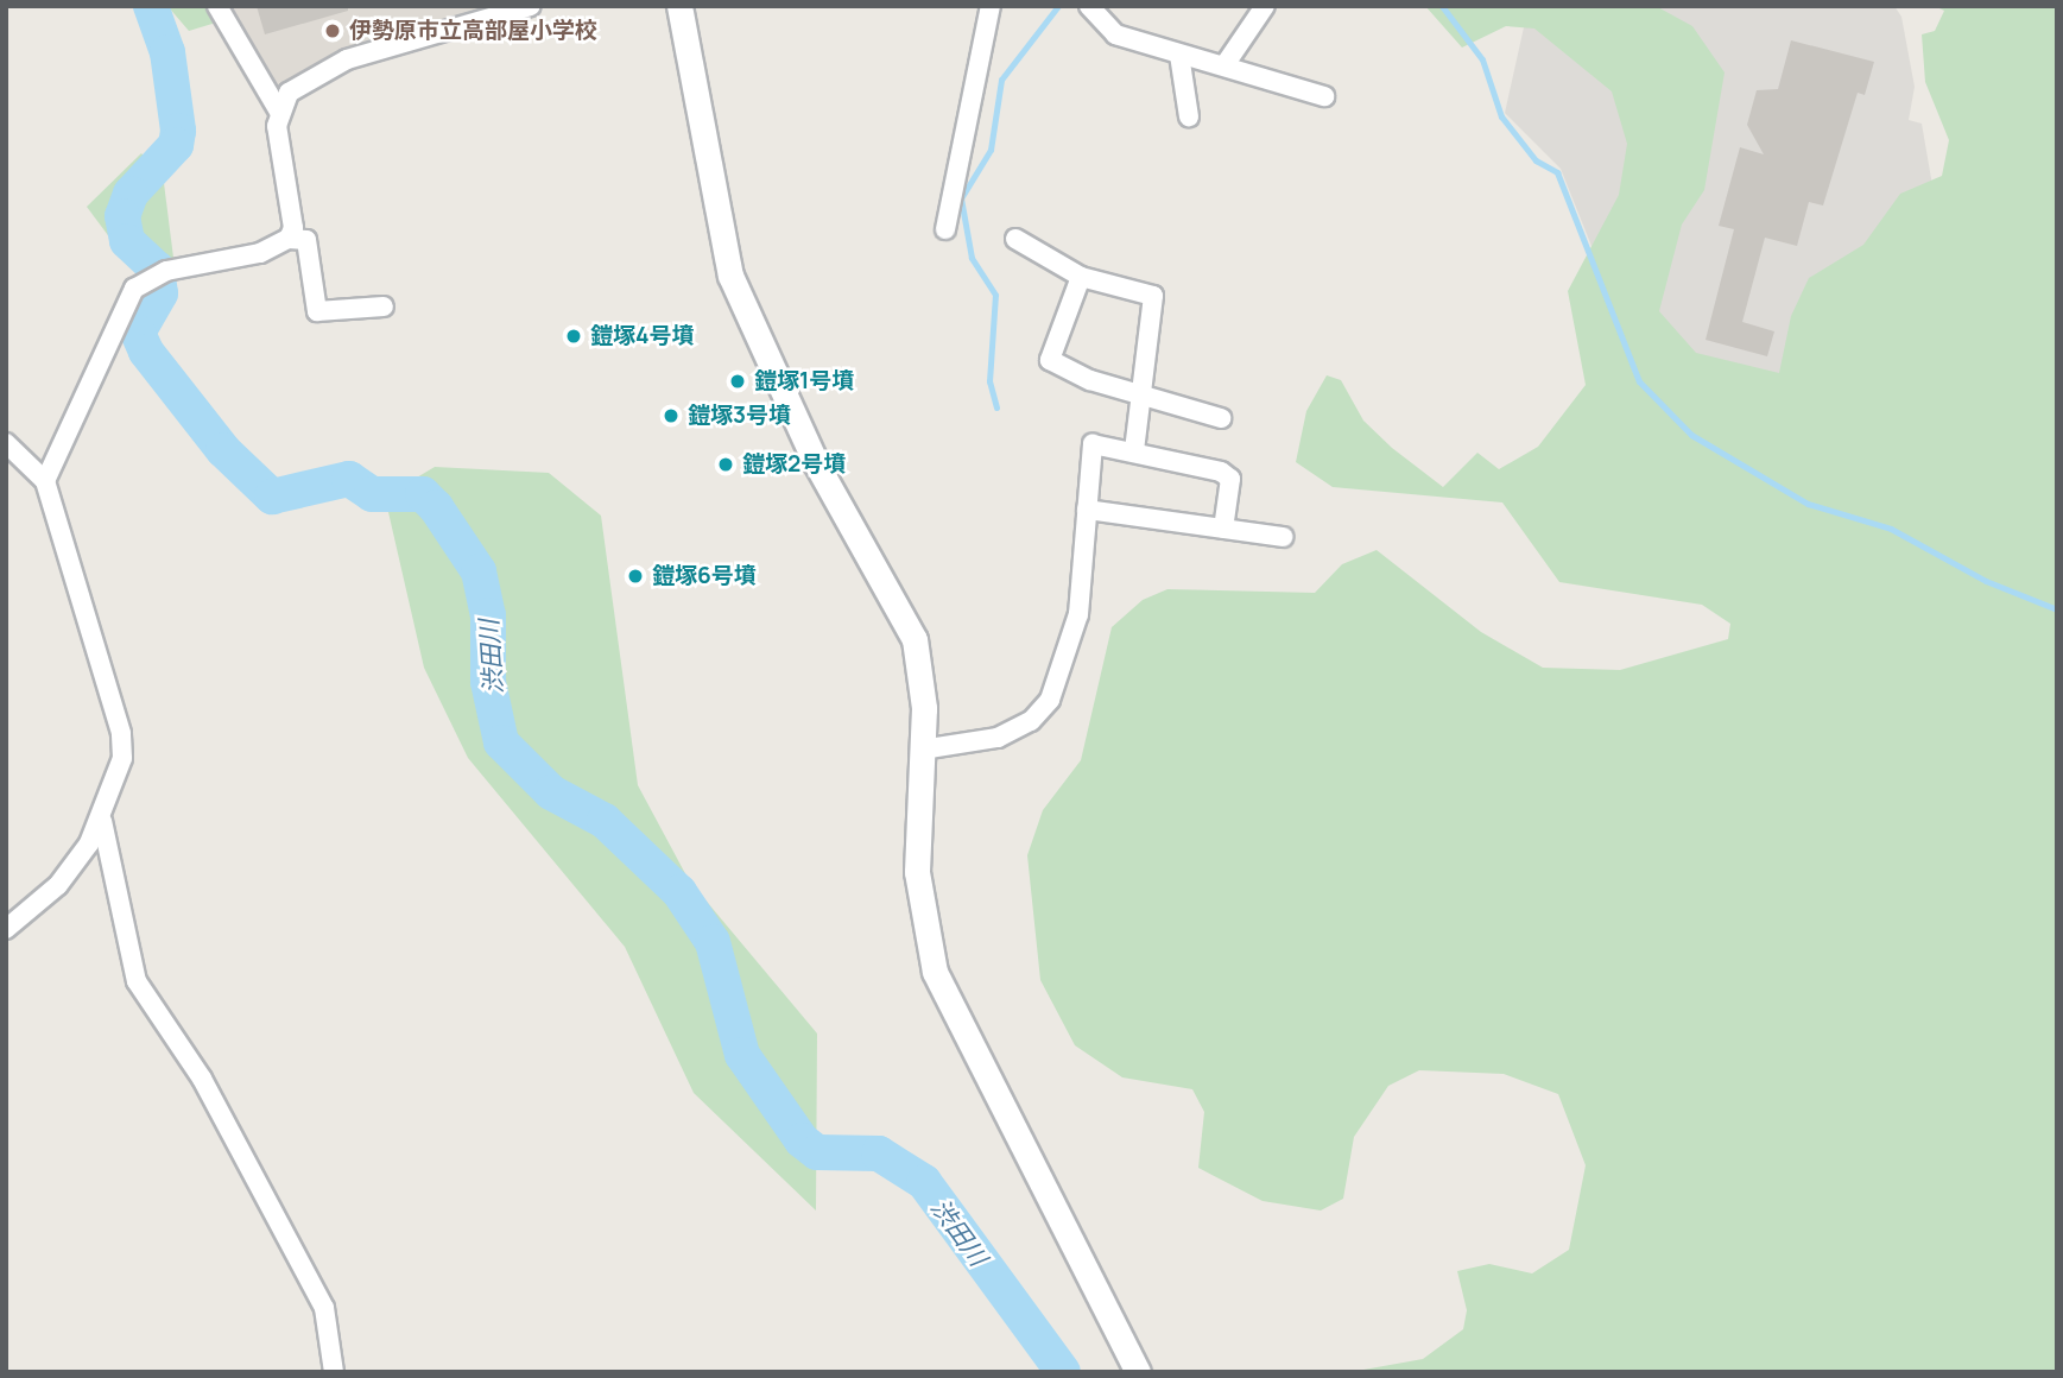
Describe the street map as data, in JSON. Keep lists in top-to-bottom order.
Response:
{
  "water": ["渋田川"],
  "places": [
    "伊勢原市立高部屋小学校",
    "鎧塚4号墳",
    "鎧塚1号墳",
    "鎧塚3号墳",
    "鎧塚2号墳",
    "鎧塚6号墳"
  ]
}
